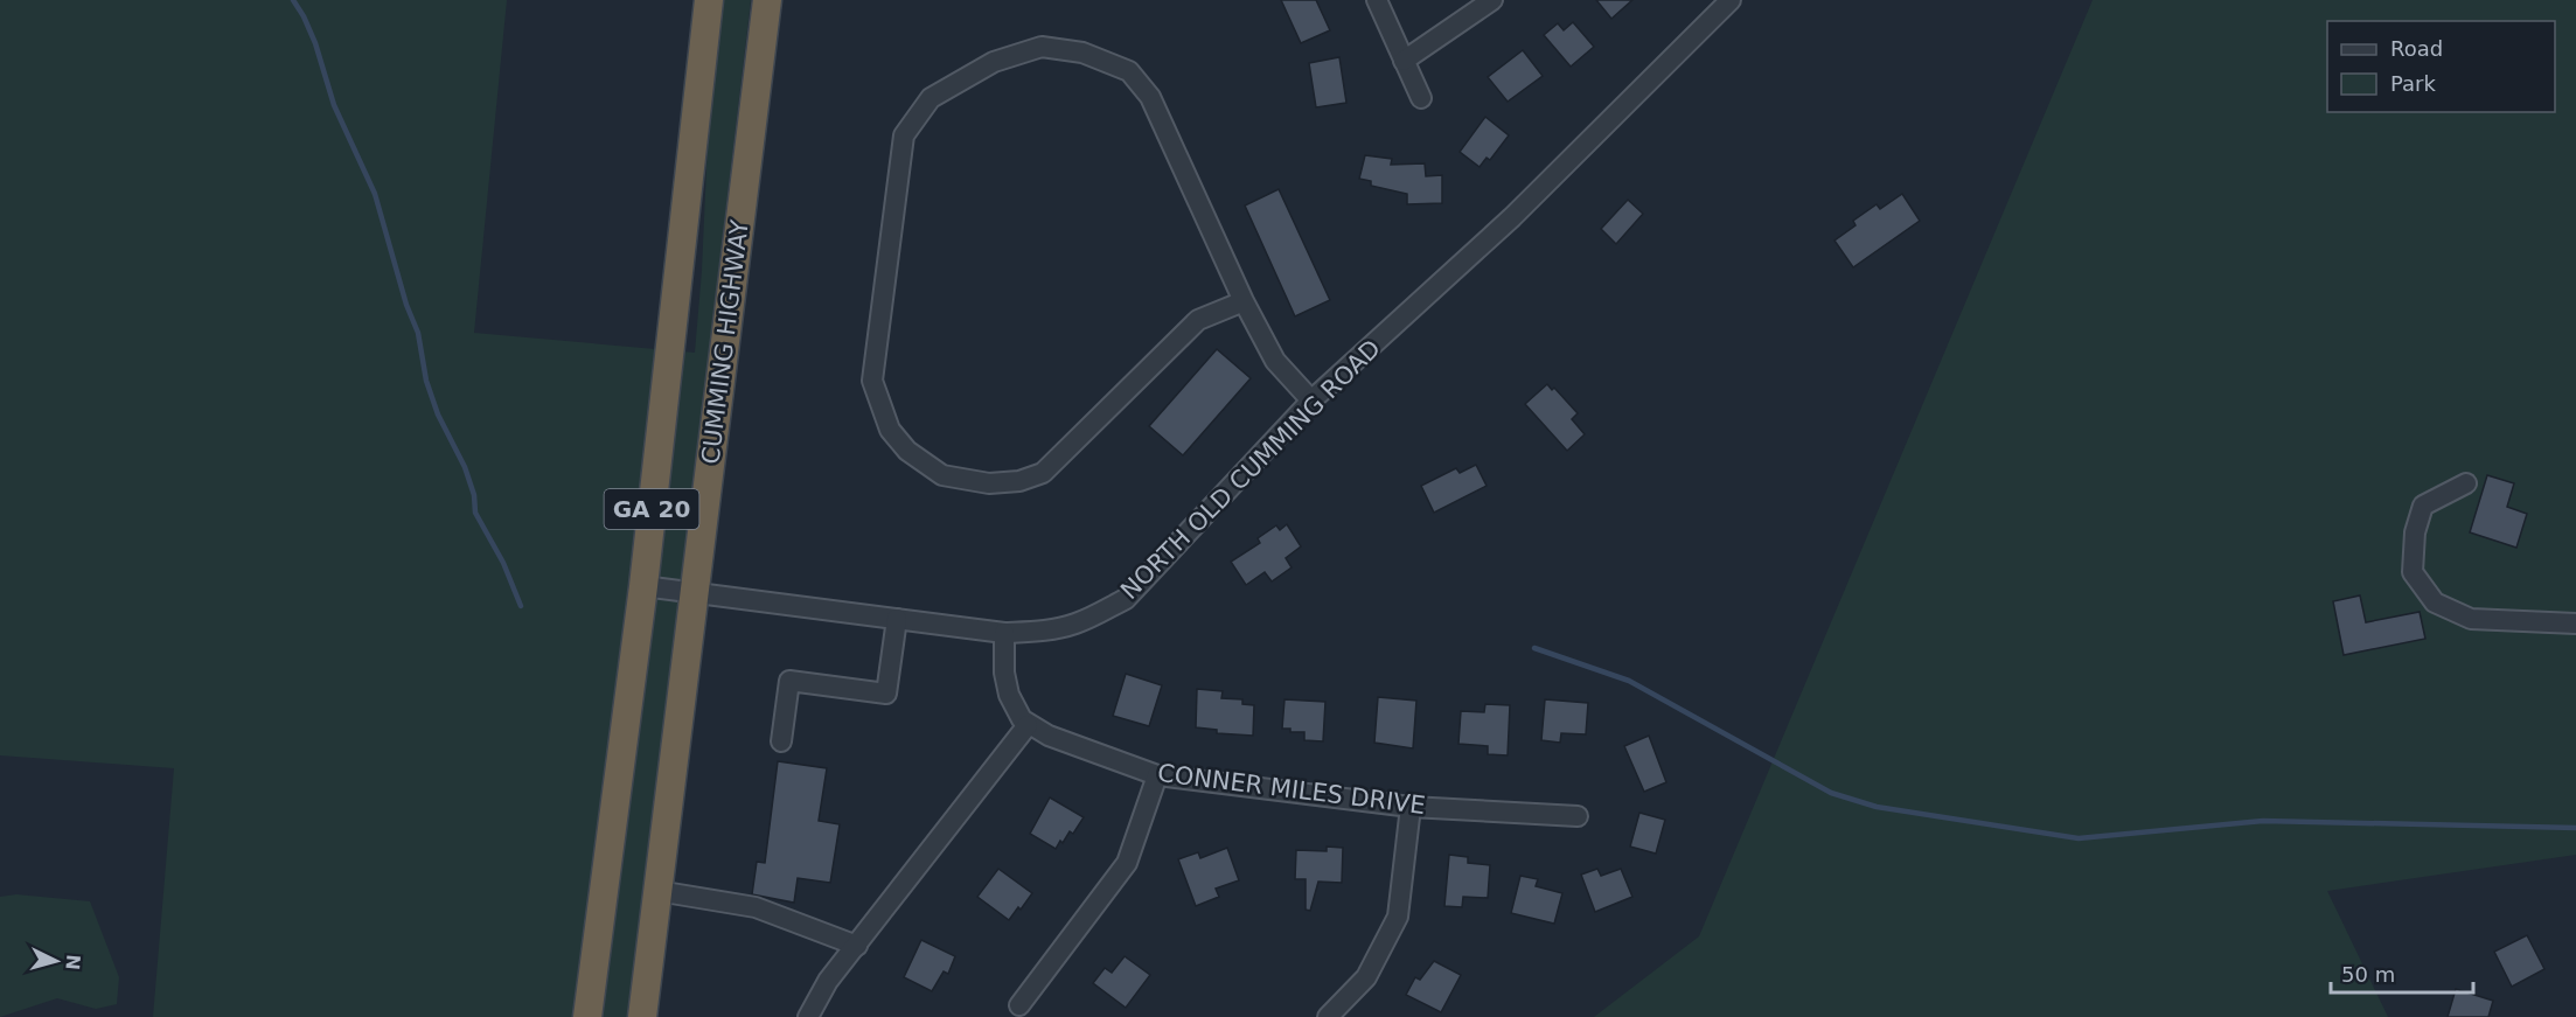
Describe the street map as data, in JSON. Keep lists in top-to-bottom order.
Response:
{
  "streets": {
    "highway": ["CUMMING HIGHWAY", "GA 20"],
    "street": ["NORTH OLD CUMMING ROAD", "CONNER MILES DRIVE"]
  },
  "crossings": [
    ["CUMMING HIGHWAY", "NORTH OLD CUMMING ROAD"],
    ["NORTH OLD CUMMING ROAD", "GA 20"]
  ],
  "legend": ["Road", "Park"],
  "scale_bar": "50 m",
  "north": "right"
}
